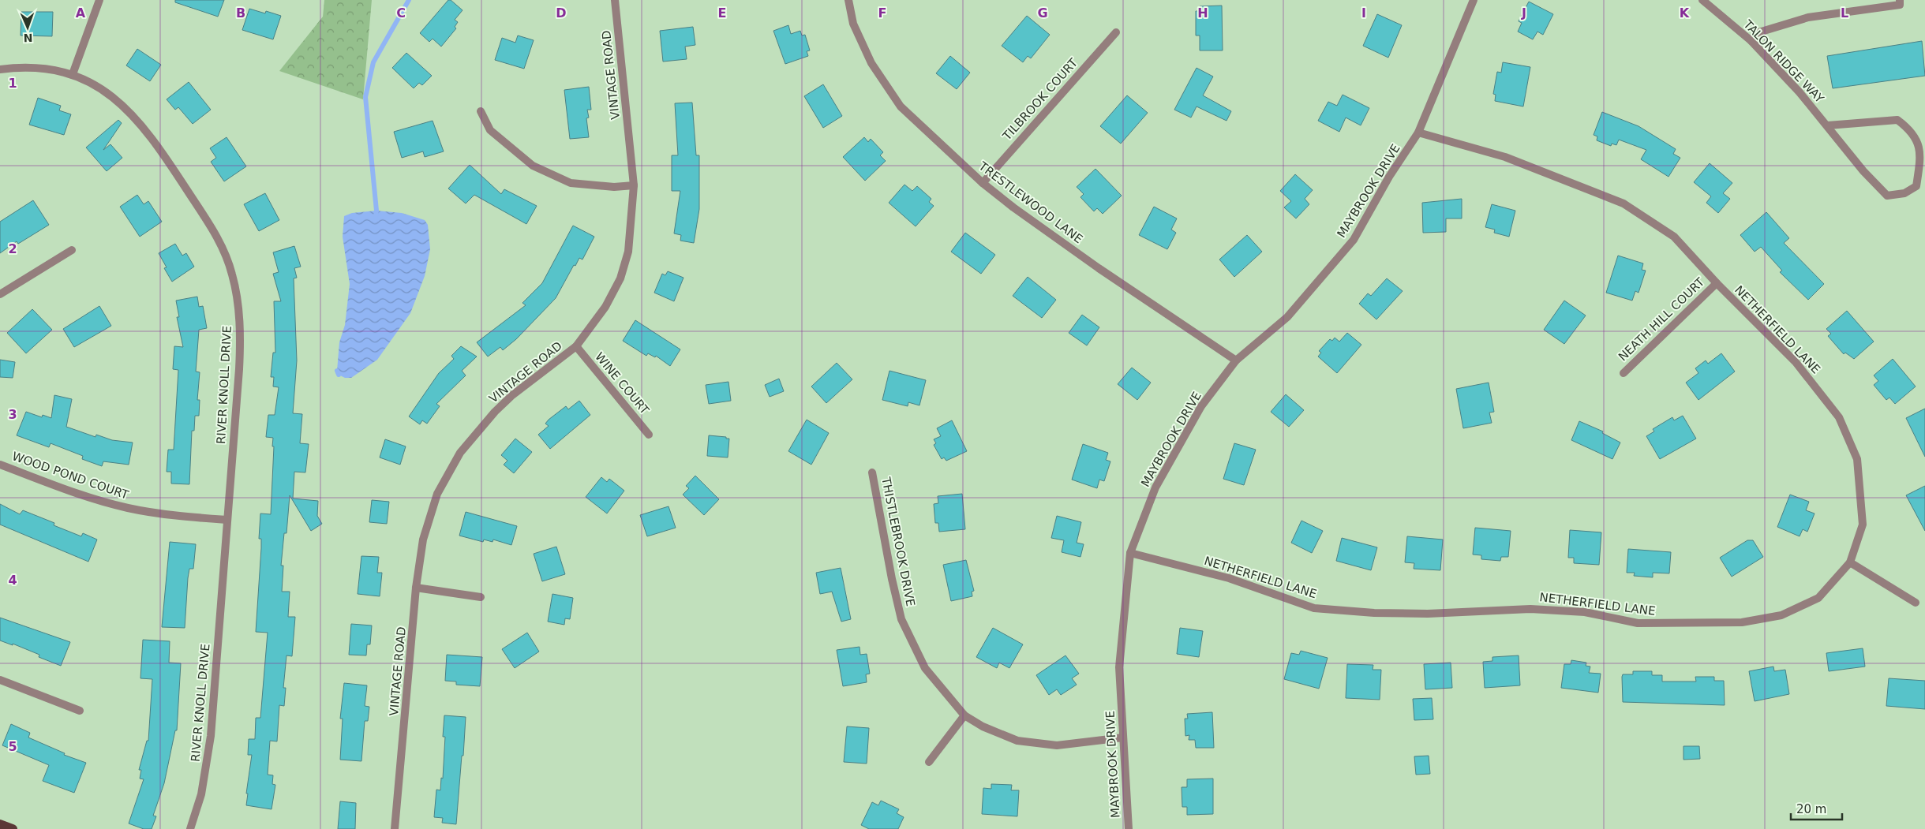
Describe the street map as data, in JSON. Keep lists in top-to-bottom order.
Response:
{
  "streets": {
    "street": [
      "TALON RIDGE WAY",
      "VINTAGE ROAD",
      "TILBROOK COURT",
      "MAYBROOK DRIVE",
      "TRESTLEWOOD LANE",
      "NEATH HILL COURT",
      "NETHERFIELD LANE",
      "WINE COURT",
      "RIVER KNOLL DRIVE",
      "WOOD POND COURT",
      "THISTLEBROOK DRIVE"
    ]
  },
  "crossings": [
    ["VINTAGE ROAD", "WINE COURT"],
    ["TILBROOK COURT", "TRESTLEWOOD LANE"],
    ["MAYBROOK DRIVE", "TRESTLEWOOD LANE"],
    ["MAYBROOK DRIVE", "NETHERFIELD LANE"],
    ["MAYBROOK DRIVE", "THISTLEBROOK DRIVE"],
    ["NEATH HILL COURT", "NETHERFIELD LANE"],
    ["RIVER KNOLL DRIVE", "WOOD POND COURT"]
  ],
  "scale_bar": "20 m",
  "north": "bottom",
  "grid": {
    "columns": [
      "A",
      "B",
      "C",
      "D",
      "E",
      "F",
      "G",
      "H",
      "I",
      "J",
      "K",
      "L"
    ],
    "rows": [
      "1",
      "2",
      "3",
      "4",
      "5"
    ]
  }
}
